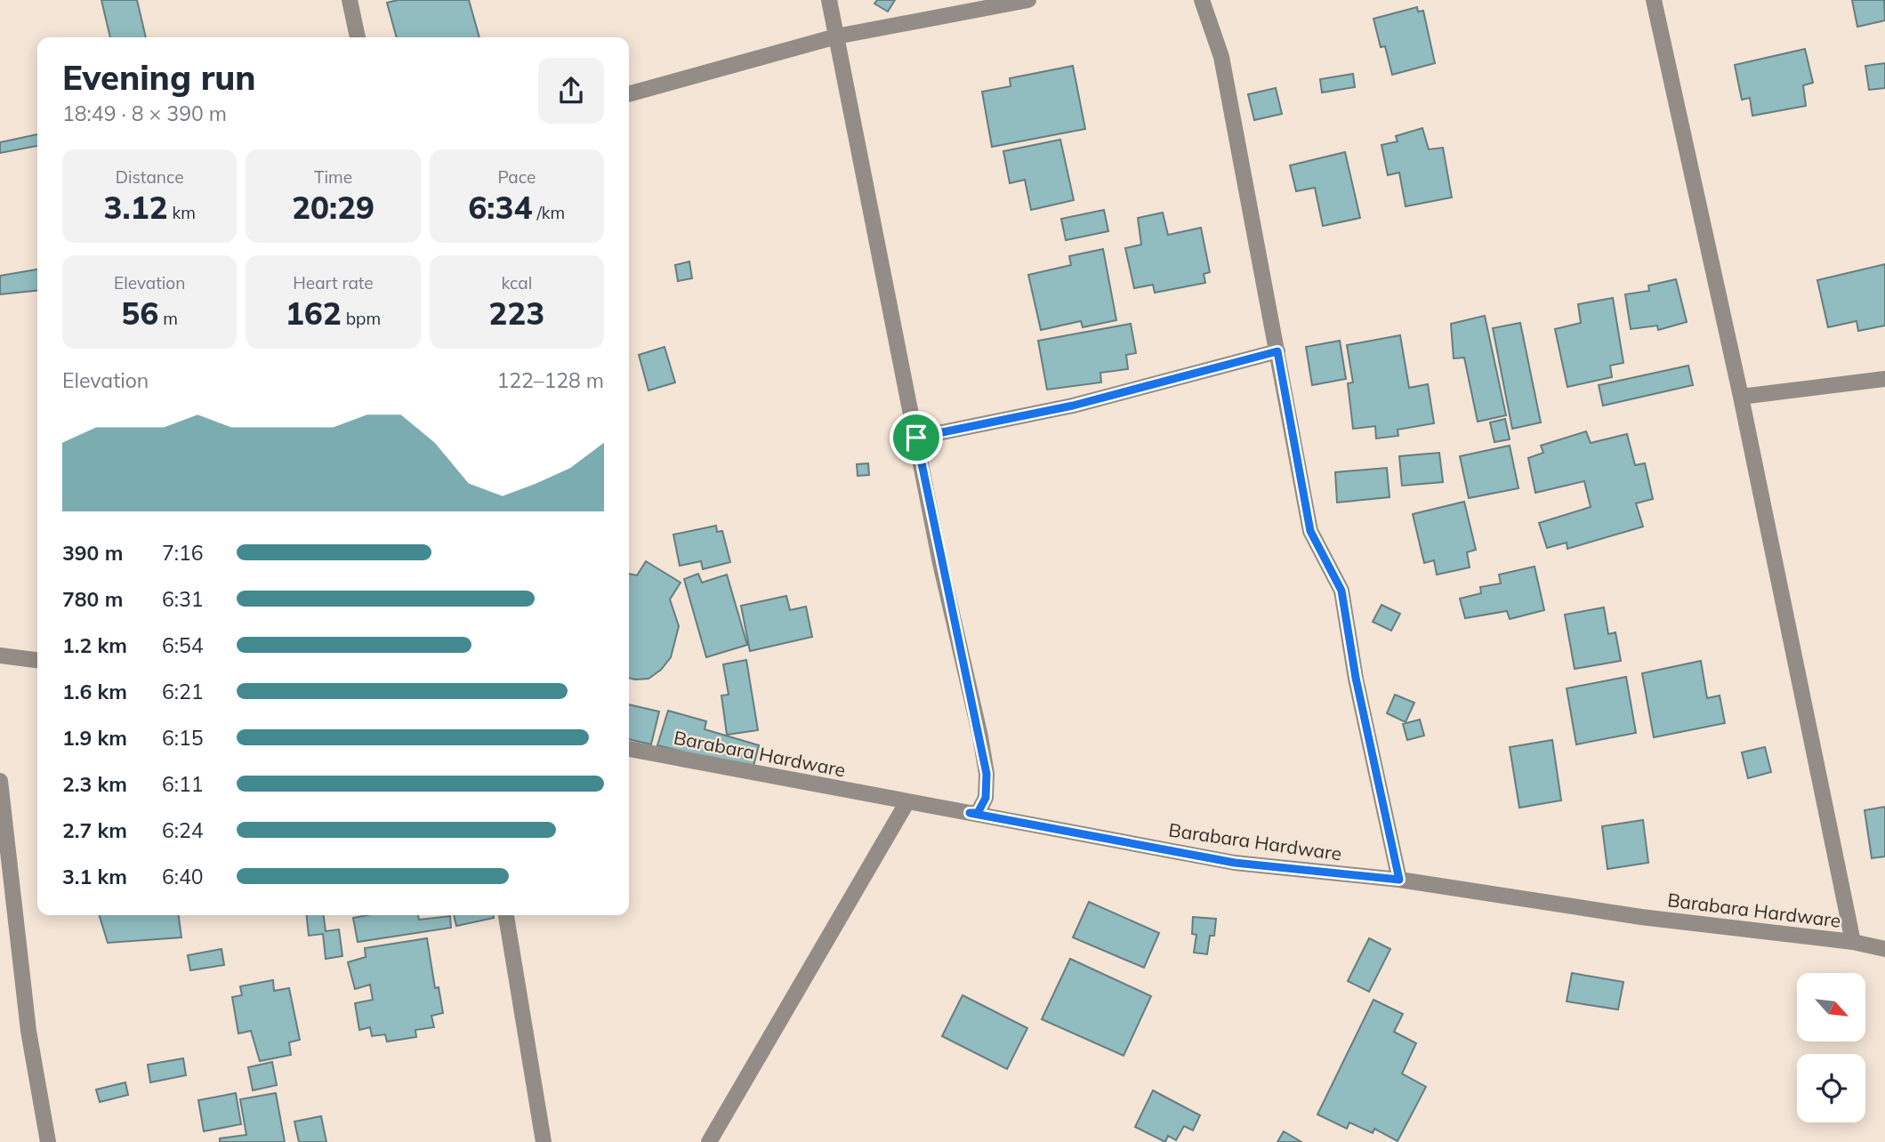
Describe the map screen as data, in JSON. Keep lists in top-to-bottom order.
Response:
{
  "streets": {
    "street": ["Barabara Hardware"]
  },
  "north": "bottom right",
  "page": {
    "heading": ["Evening run", "18:49 · 8 × 390 m"],
    "stats": [
      ["Distance", "3.12 km"],
      ["Time", "20:29"],
      ["Pace", "6:34 /km"],
      ["Elevation", "56 m"],
      ["Heart rate", "162 bpm"],
      ["kcal", "223"]
    ],
    "chart": ["Elevation", "122–128 m"],
    "list": [
      {
        "name": "390 m",
        "note": "7:16"
      },
      {
        "name": "780 m",
        "note": "6:31"
      },
      {
        "name": "1.2 km",
        "note": "6:54"
      },
      {
        "name": "1.6 km",
        "note": "6:21"
      },
      {
        "name": "1.9 km",
        "note": "6:15"
      },
      {
        "name": "2.3 km",
        "note": "6:11"
      },
      {
        "name": "2.7 km",
        "note": "6:24"
      },
      {
        "name": "3.1 km",
        "note": "6:40"
      }
    ]
  }
}
